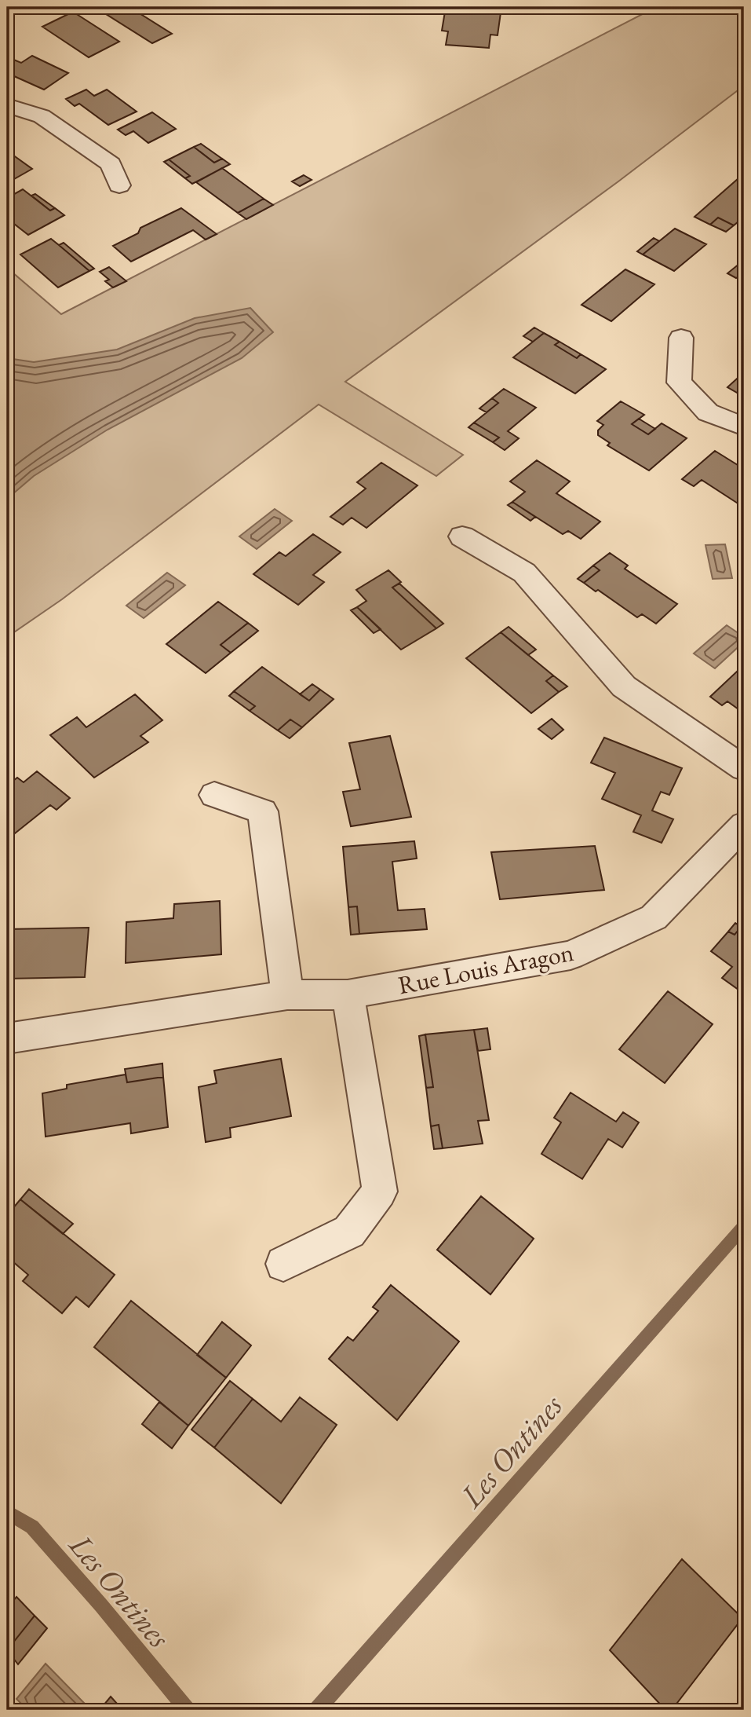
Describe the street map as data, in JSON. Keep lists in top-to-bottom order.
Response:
{
  "streets": {
    "street": ["Rue Louis Aragon"]
  },
  "water": ["Les Ontines"]
}
